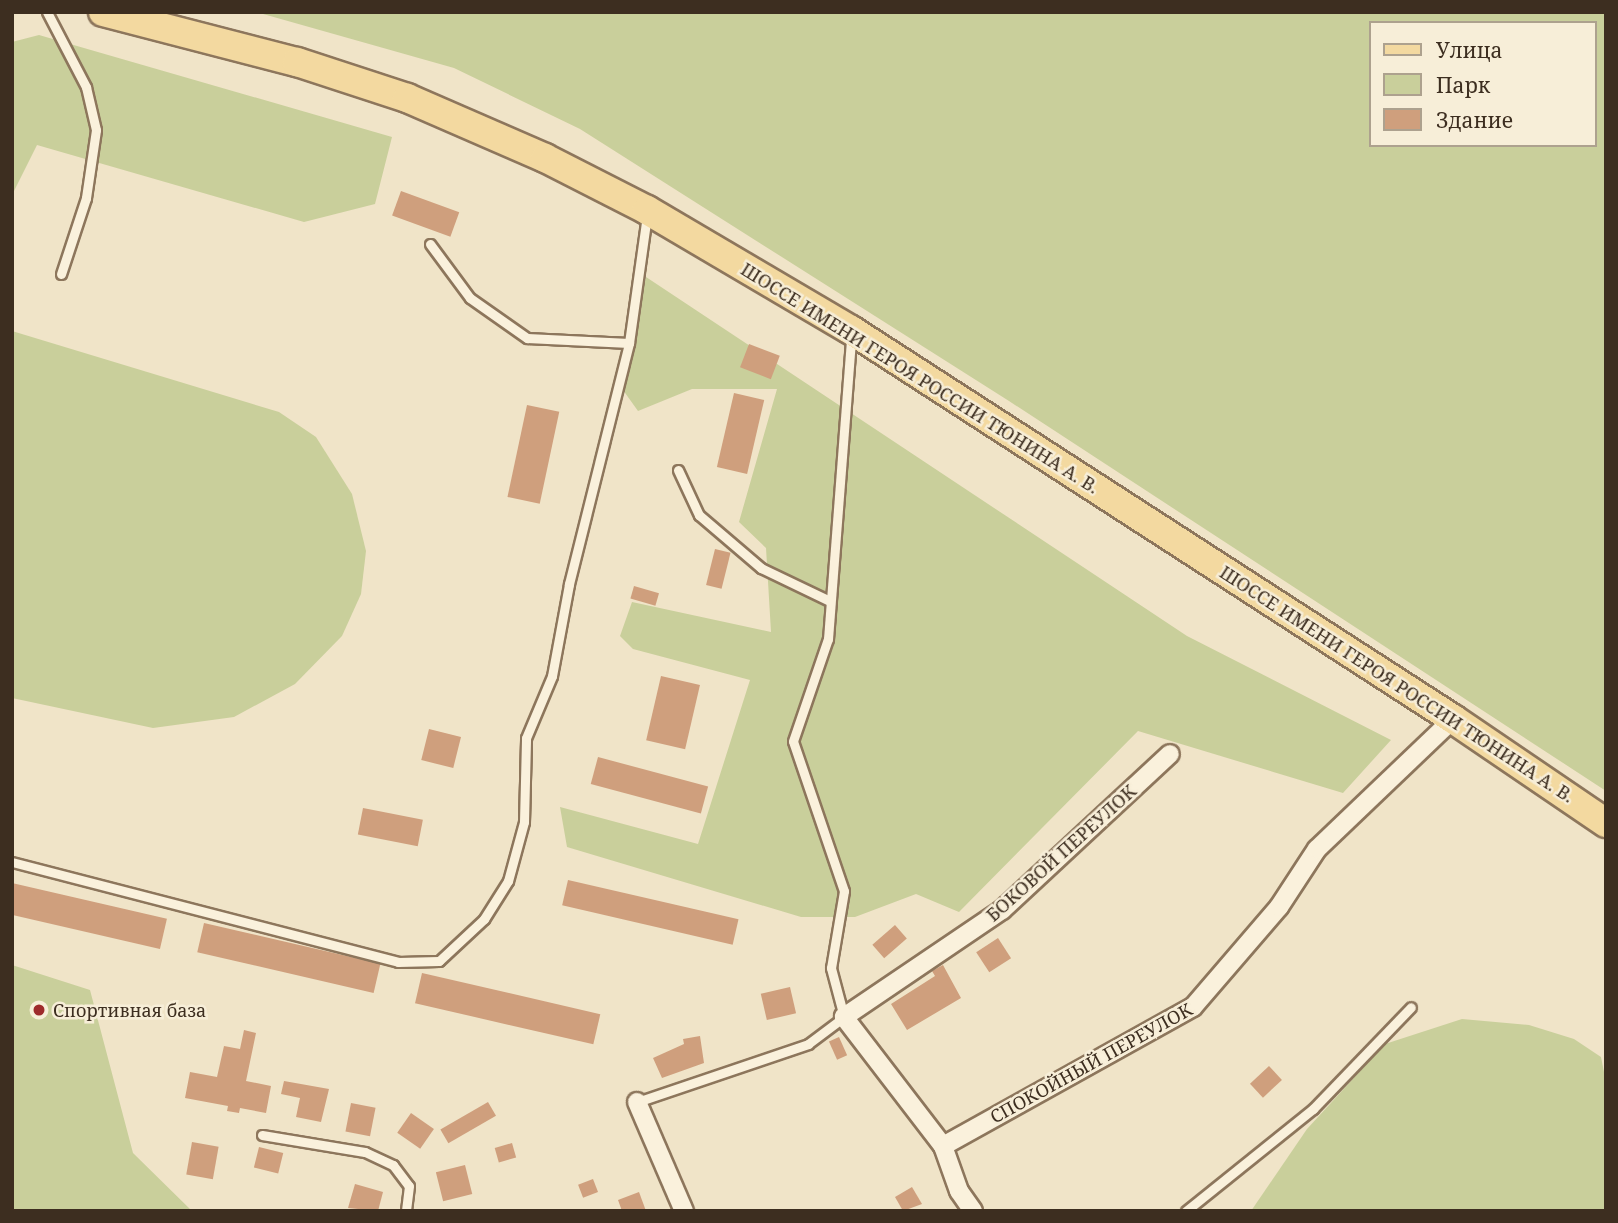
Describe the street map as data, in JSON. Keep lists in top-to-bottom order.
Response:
{
  "streets": {
    "main road": ["ШОССЕ ИМЕНИ ГЕРОЯ РОССИИ ТЮНИНА А. В."],
    "street": ["БОКОВОЙ ПЕРЕУЛОК", "СПОКОЙНЫЙ ПЕРЕУЛОК"]
  },
  "crossings": [
    ["ШОССЕ ИМЕНИ ГЕРОЯ РОССИИ ТЮНИНА А. В.", "СПОКОЙНЫЙ ПЕРЕУЛОК"]
  ],
  "places": ["Спортивная база"],
  "legend": ["Улица", "Парк", "Здание"]
}
